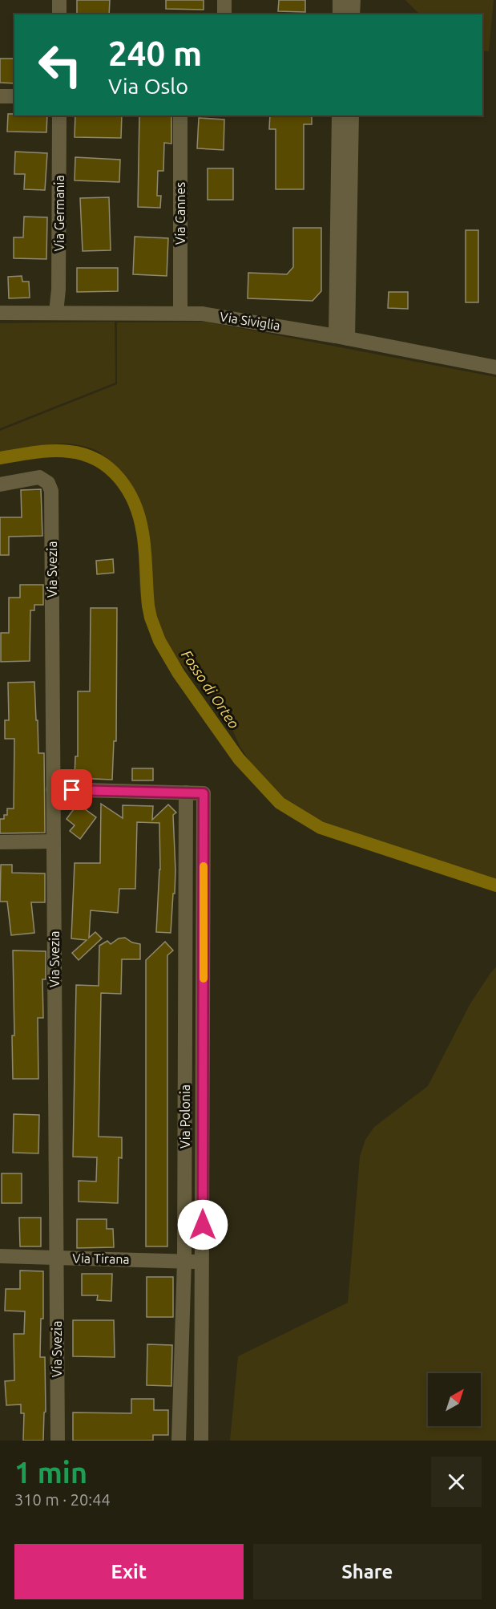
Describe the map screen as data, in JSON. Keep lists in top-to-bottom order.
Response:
{
  "streets": {
    "street": [
      "Via Germania",
      "Via Cannes",
      "Via Siviglia",
      "Via Svezia",
      "Via Polonia",
      "Via Tirana"
    ]
  },
  "crossings": [
    ["Via Germania", "Via Siviglia"],
    ["Via Cannes", "Via Siviglia"],
    ["Via Svezia", "Via Tirana"],
    ["Via Polonia", "Via Tirana"]
  ],
  "water": ["Fosso di Orteo"],
  "north": "top right",
  "page": {
    "turn": ["240 m", "Via Oslo"],
    "heading": ["1 min", "310 m · 20:44"],
    "buttons": ["Exit", "Share"]
  }
}
